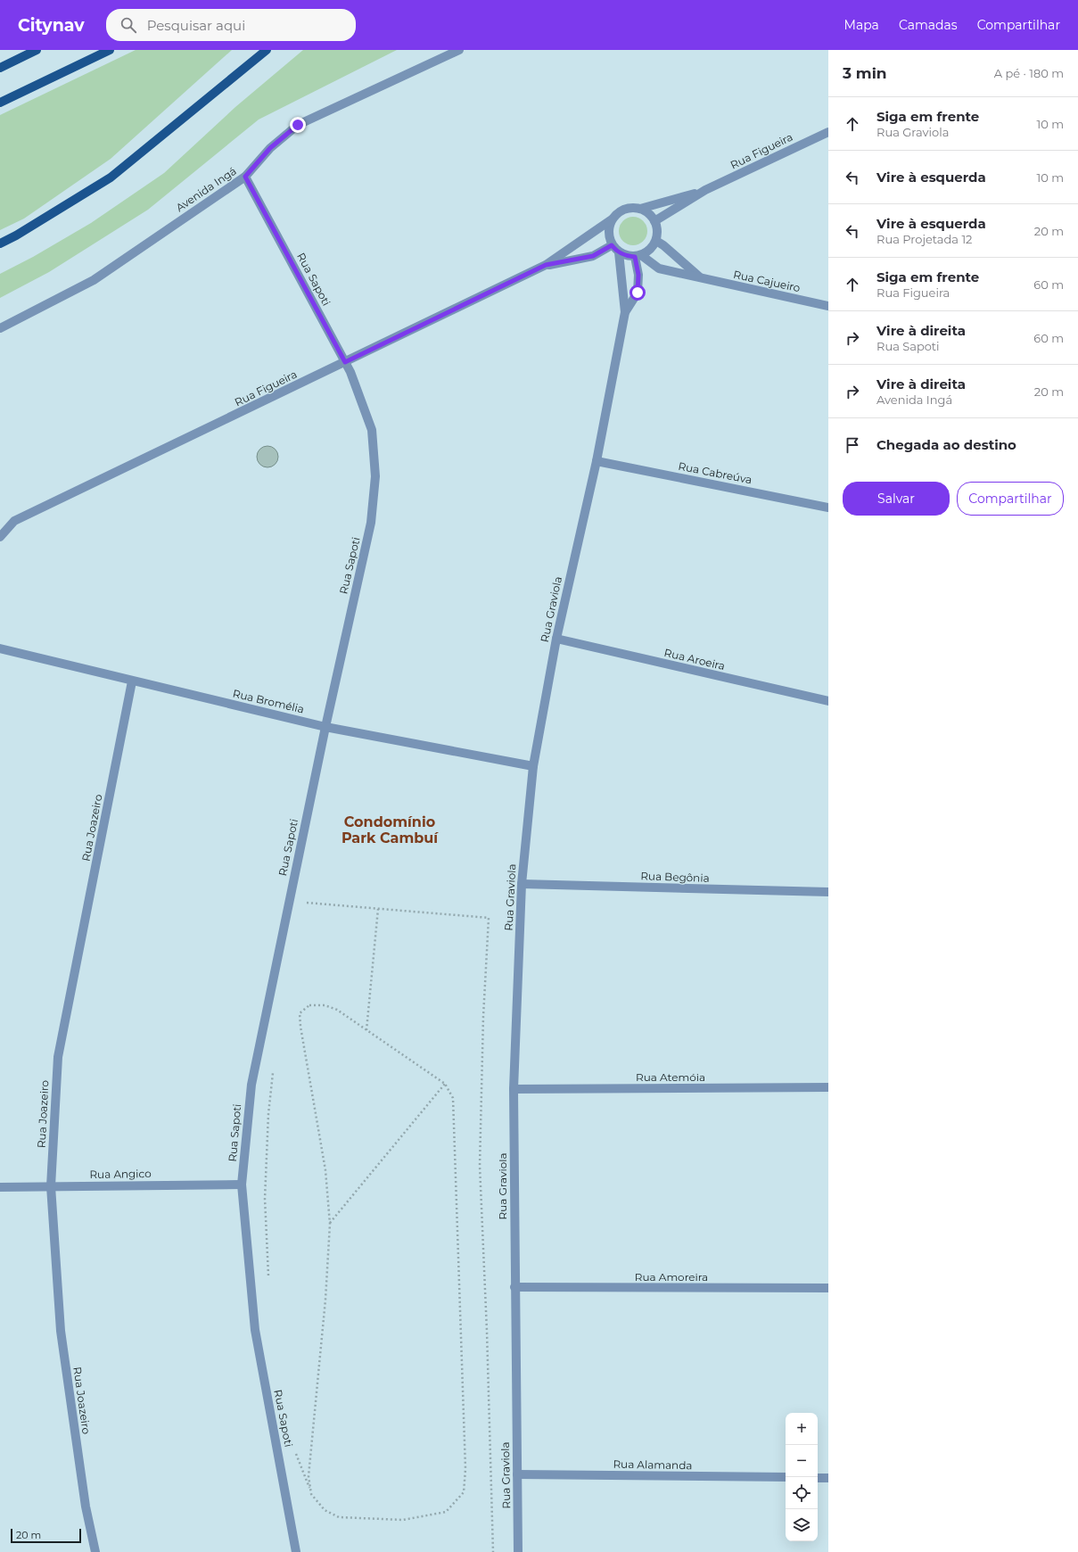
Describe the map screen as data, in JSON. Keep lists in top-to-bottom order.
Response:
{
  "streets": {
    "street": [
      "Rua Figueira",
      "Avenida Ingá",
      "Rua Sapoti",
      "Rua Cajueiro",
      "Rua Cabreúva",
      "Rua Graviola",
      "Rua Aroeira",
      "Rua Bromélia",
      "Rua Joazeiro",
      "Rua Begônia",
      "Rua Atemóia",
      "Rua Angico",
      "Rua Amoreira",
      "Rua Alamanda"
    ]
  },
  "crossings": [
    ["Rua Figueira", "Rua Sapoti"],
    ["Avenida Ingá", "Rua Sapoti"],
    ["Rua Sapoti", "Rua Bromélia"],
    ["Rua Sapoti", "Rua Angico"],
    ["Rua Cajueiro", "Rua Graviola"],
    ["Rua Cabreúva", "Rua Graviola"],
    ["Rua Graviola", "Rua Aroeira"],
    ["Rua Graviola", "Rua Bromélia"],
    ["Rua Graviola", "Rua Begônia"],
    ["Rua Graviola", "Rua Atemóia"],
    ["Rua Graviola", "Rua Amoreira"],
    ["Rua Graviola", "Rua Alamanda"],
    ["Rua Bromélia", "Rua Joazeiro"],
    ["Rua Joazeiro", "Rua Angico"]
  ],
  "districts": ["Condomínio Park Cambuí"],
  "scale_bar": "20 m",
  "page": {
    "header": "Citynav",
    "search": "Pesquisar aqui",
    "nav": ["Mapa", "Camadas", "Compartilhar"],
    "heading": ["3 min", "A pé · 180 m"],
    "list": [
      ["Siga em frente", "Rua Graviola", "10 m"],
      ["Vire à esquerda", "10 m"],
      ["Vire à esquerda", "Rua Projetada 12", "20 m"],
      ["Siga em frente", "Rua Figueira", "60 m"],
      ["Vire à direita", "Rua Sapoti", "60 m"],
      ["Vire à direita", "Avenida Ingá", "20 m"],
      "Chegada ao destino"
    ],
    "buttons": ["Salvar", "Compartilhar"],
    "map_buttons": ["+", "−"],
    "scale": "20 m"
  }
}
